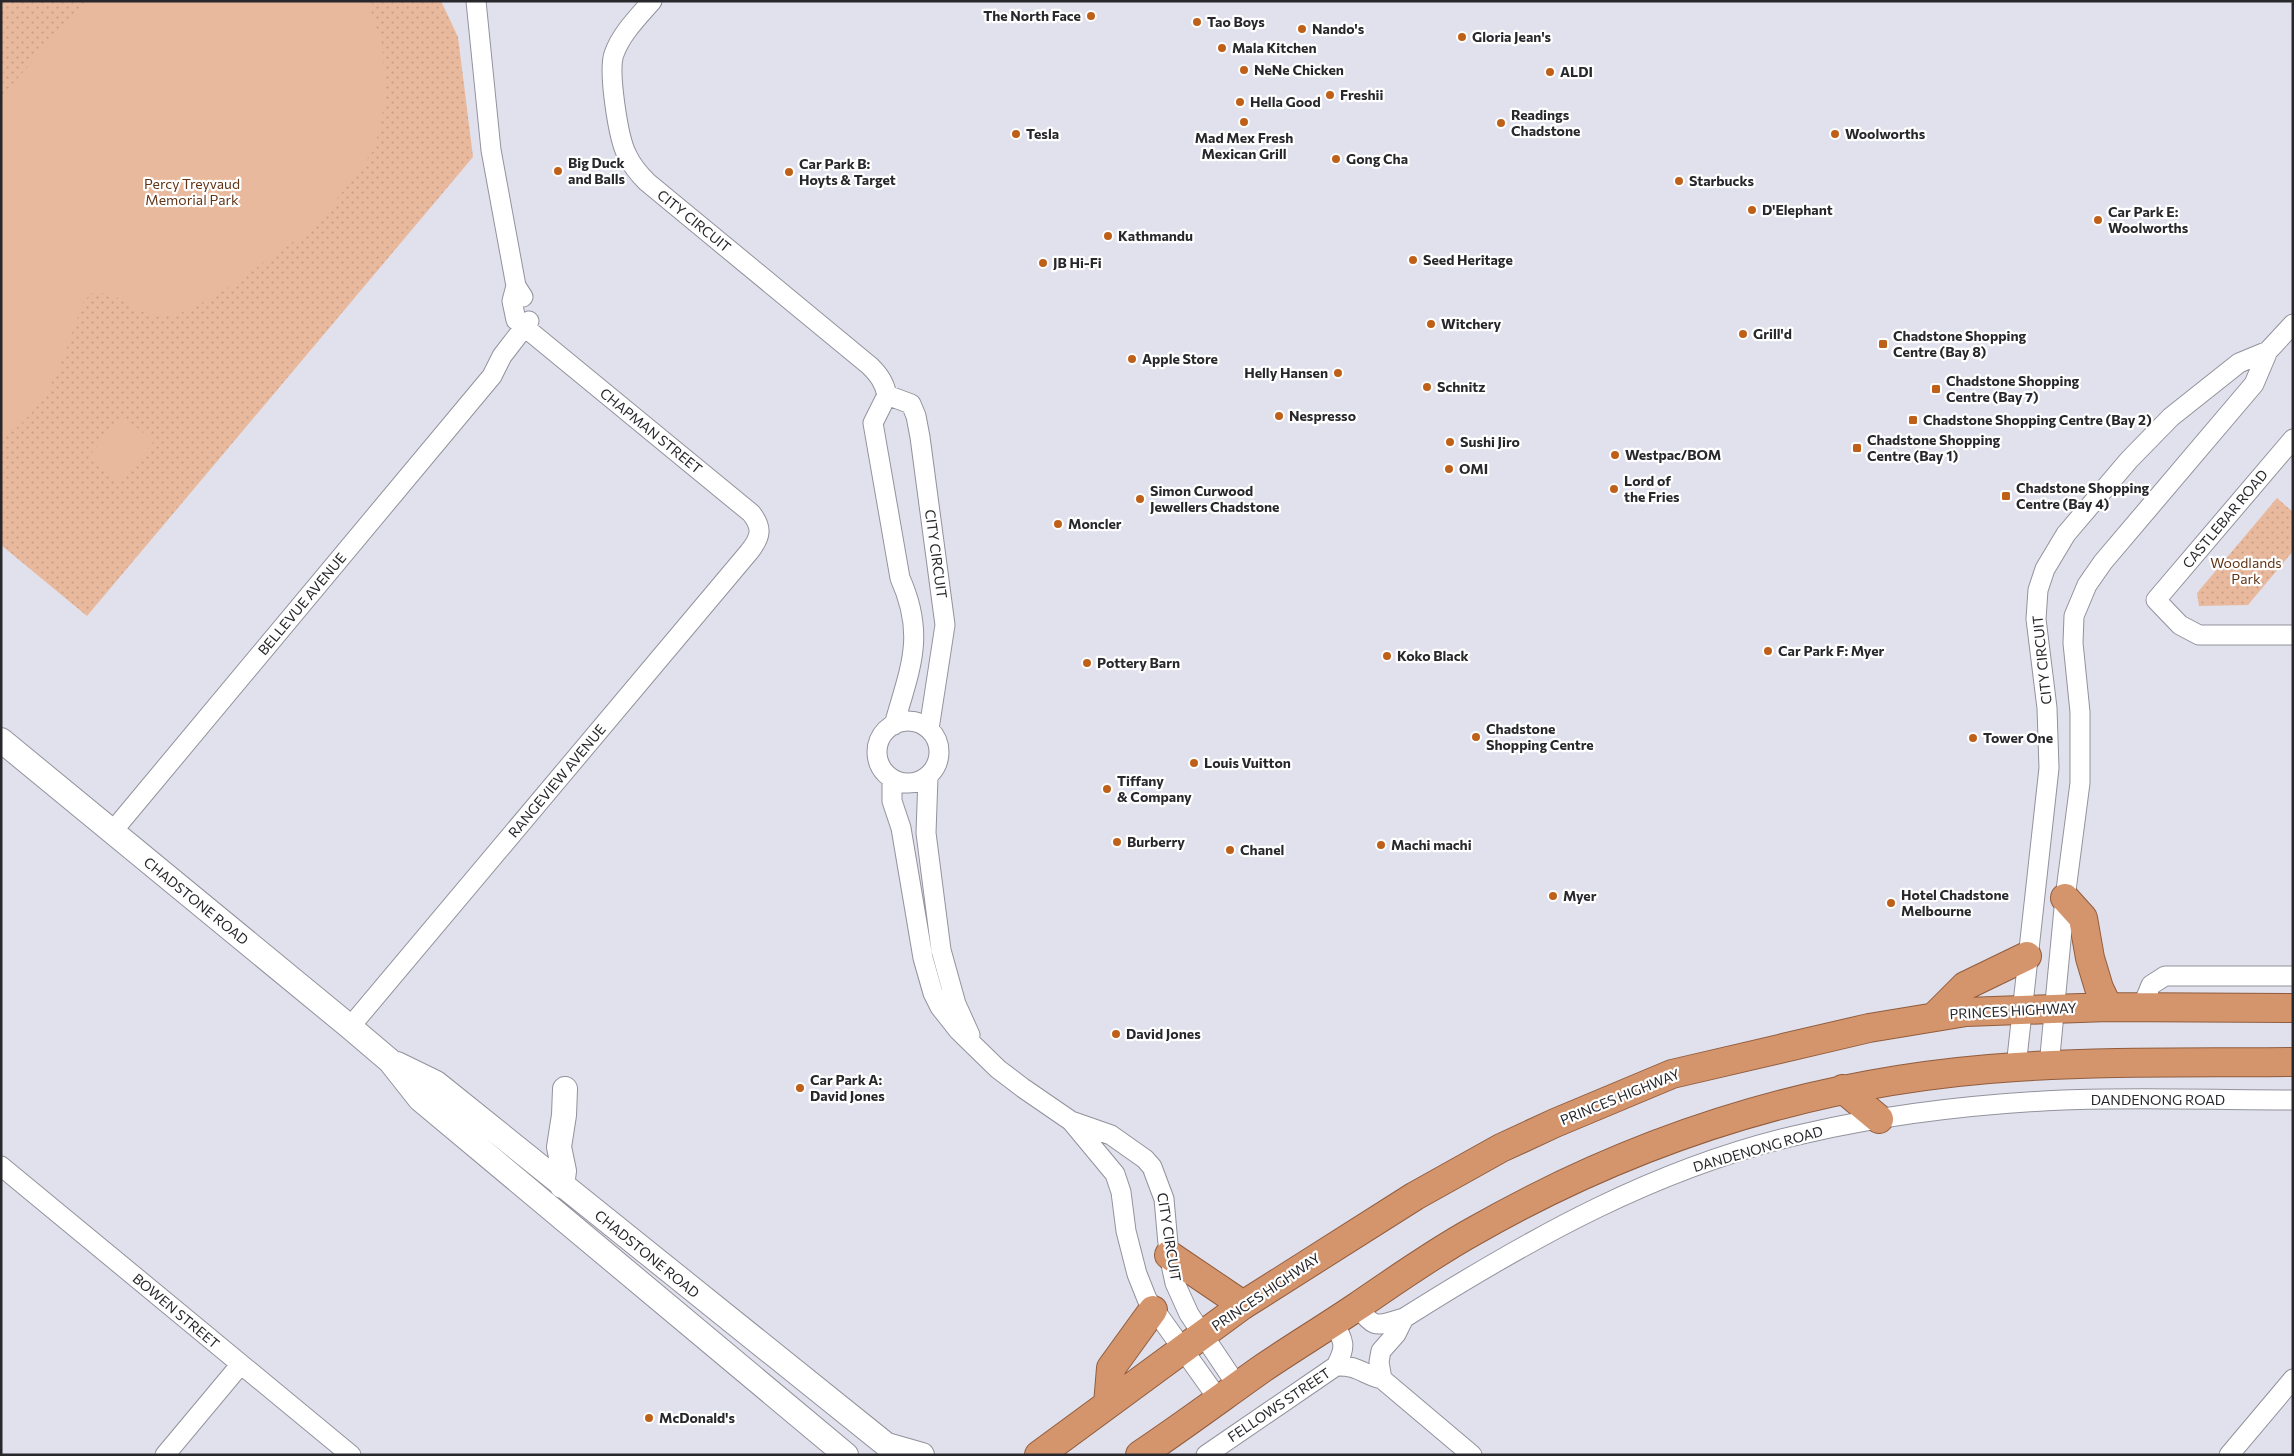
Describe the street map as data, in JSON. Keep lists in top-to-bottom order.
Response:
{
  "streets": {
    "highway": ["PRINCES HIGHWAY"],
    "street": [
      "CITY CIRCUIT",
      "CHAPMAN STREET",
      "CASTLEBAR ROAD",
      "BELLEVUE AVENUE",
      "RANGEVIEW AVENUE",
      "CHADSTONE ROAD",
      "DANDENONG ROAD",
      "BOWEN STREET",
      "FELLOWS STREET"
    ]
  },
  "crossings": [
    ["CITY CIRCUIT", "PRINCES HIGHWAY"],
    ["CHAPMAN STREET", "BELLEVUE AVENUE"],
    ["CHAPMAN STREET", "RANGEVIEW AVENUE"],
    ["BELLEVUE AVENUE", "CHADSTONE ROAD"],
    ["RANGEVIEW AVENUE", "CHADSTONE ROAD"]
  ],
  "parks": ["Percy Treyvaud Memorial Park", "Woodlands Park"],
  "places": {
    "other": [
      "The North Face",
      "Tao Boys",
      "Nando's",
      "Gloria Jean's",
      "Mala Kitchen",
      "NeNe Chicken",
      "ALDI",
      "Freshii",
      "Hella Good",
      "Mad Mex Fresh Mexican Grill",
      "Readings Chadstone",
      "Tesla",
      "Woolworths",
      "Gong Cha",
      "Big Duck and Balls",
      "Car Park B: Hoyts & Target",
      "Starbucks",
      "D'Elephant",
      "Car Park E: Woolworths",
      "Kathmandu",
      "Seed Heritage",
      "JB Hi-Fi",
      "Witchery",
      "Grill'd",
      "Apple Store",
      "Helly Hansen",
      "Schnitz",
      "Nespresso",
      "Sushi Jiro",
      "Westpac/BOM",
      "OMI",
      "Lord of the Fries",
      "Simon Curwood Jewellers Chadstone",
      "Moncler",
      "Car Park F: Myer",
      "Koko Black",
      "Pottery Barn",
      "Chadstone Shopping Centre",
      "Tower One",
      "Louis Vuitton",
      "Tiffany & Company",
      "Burberry",
      "Machi machi",
      "Chanel",
      "Myer",
      "Hotel Chadstone Melbourne",
      "David Jones",
      "Car Park A: David Jones",
      "McDonald's"
    ],
    "transit": [
      "Chadstone Shopping Centre (Bay 8)",
      "Chadstone Shopping Centre (Bay 7)",
      "Chadstone Shopping Centre (Bay 2)",
      "Chadstone Shopping Centre (Bay 1)",
      "Chadstone Shopping Centre (Bay 4)"
    ]
  }
}
